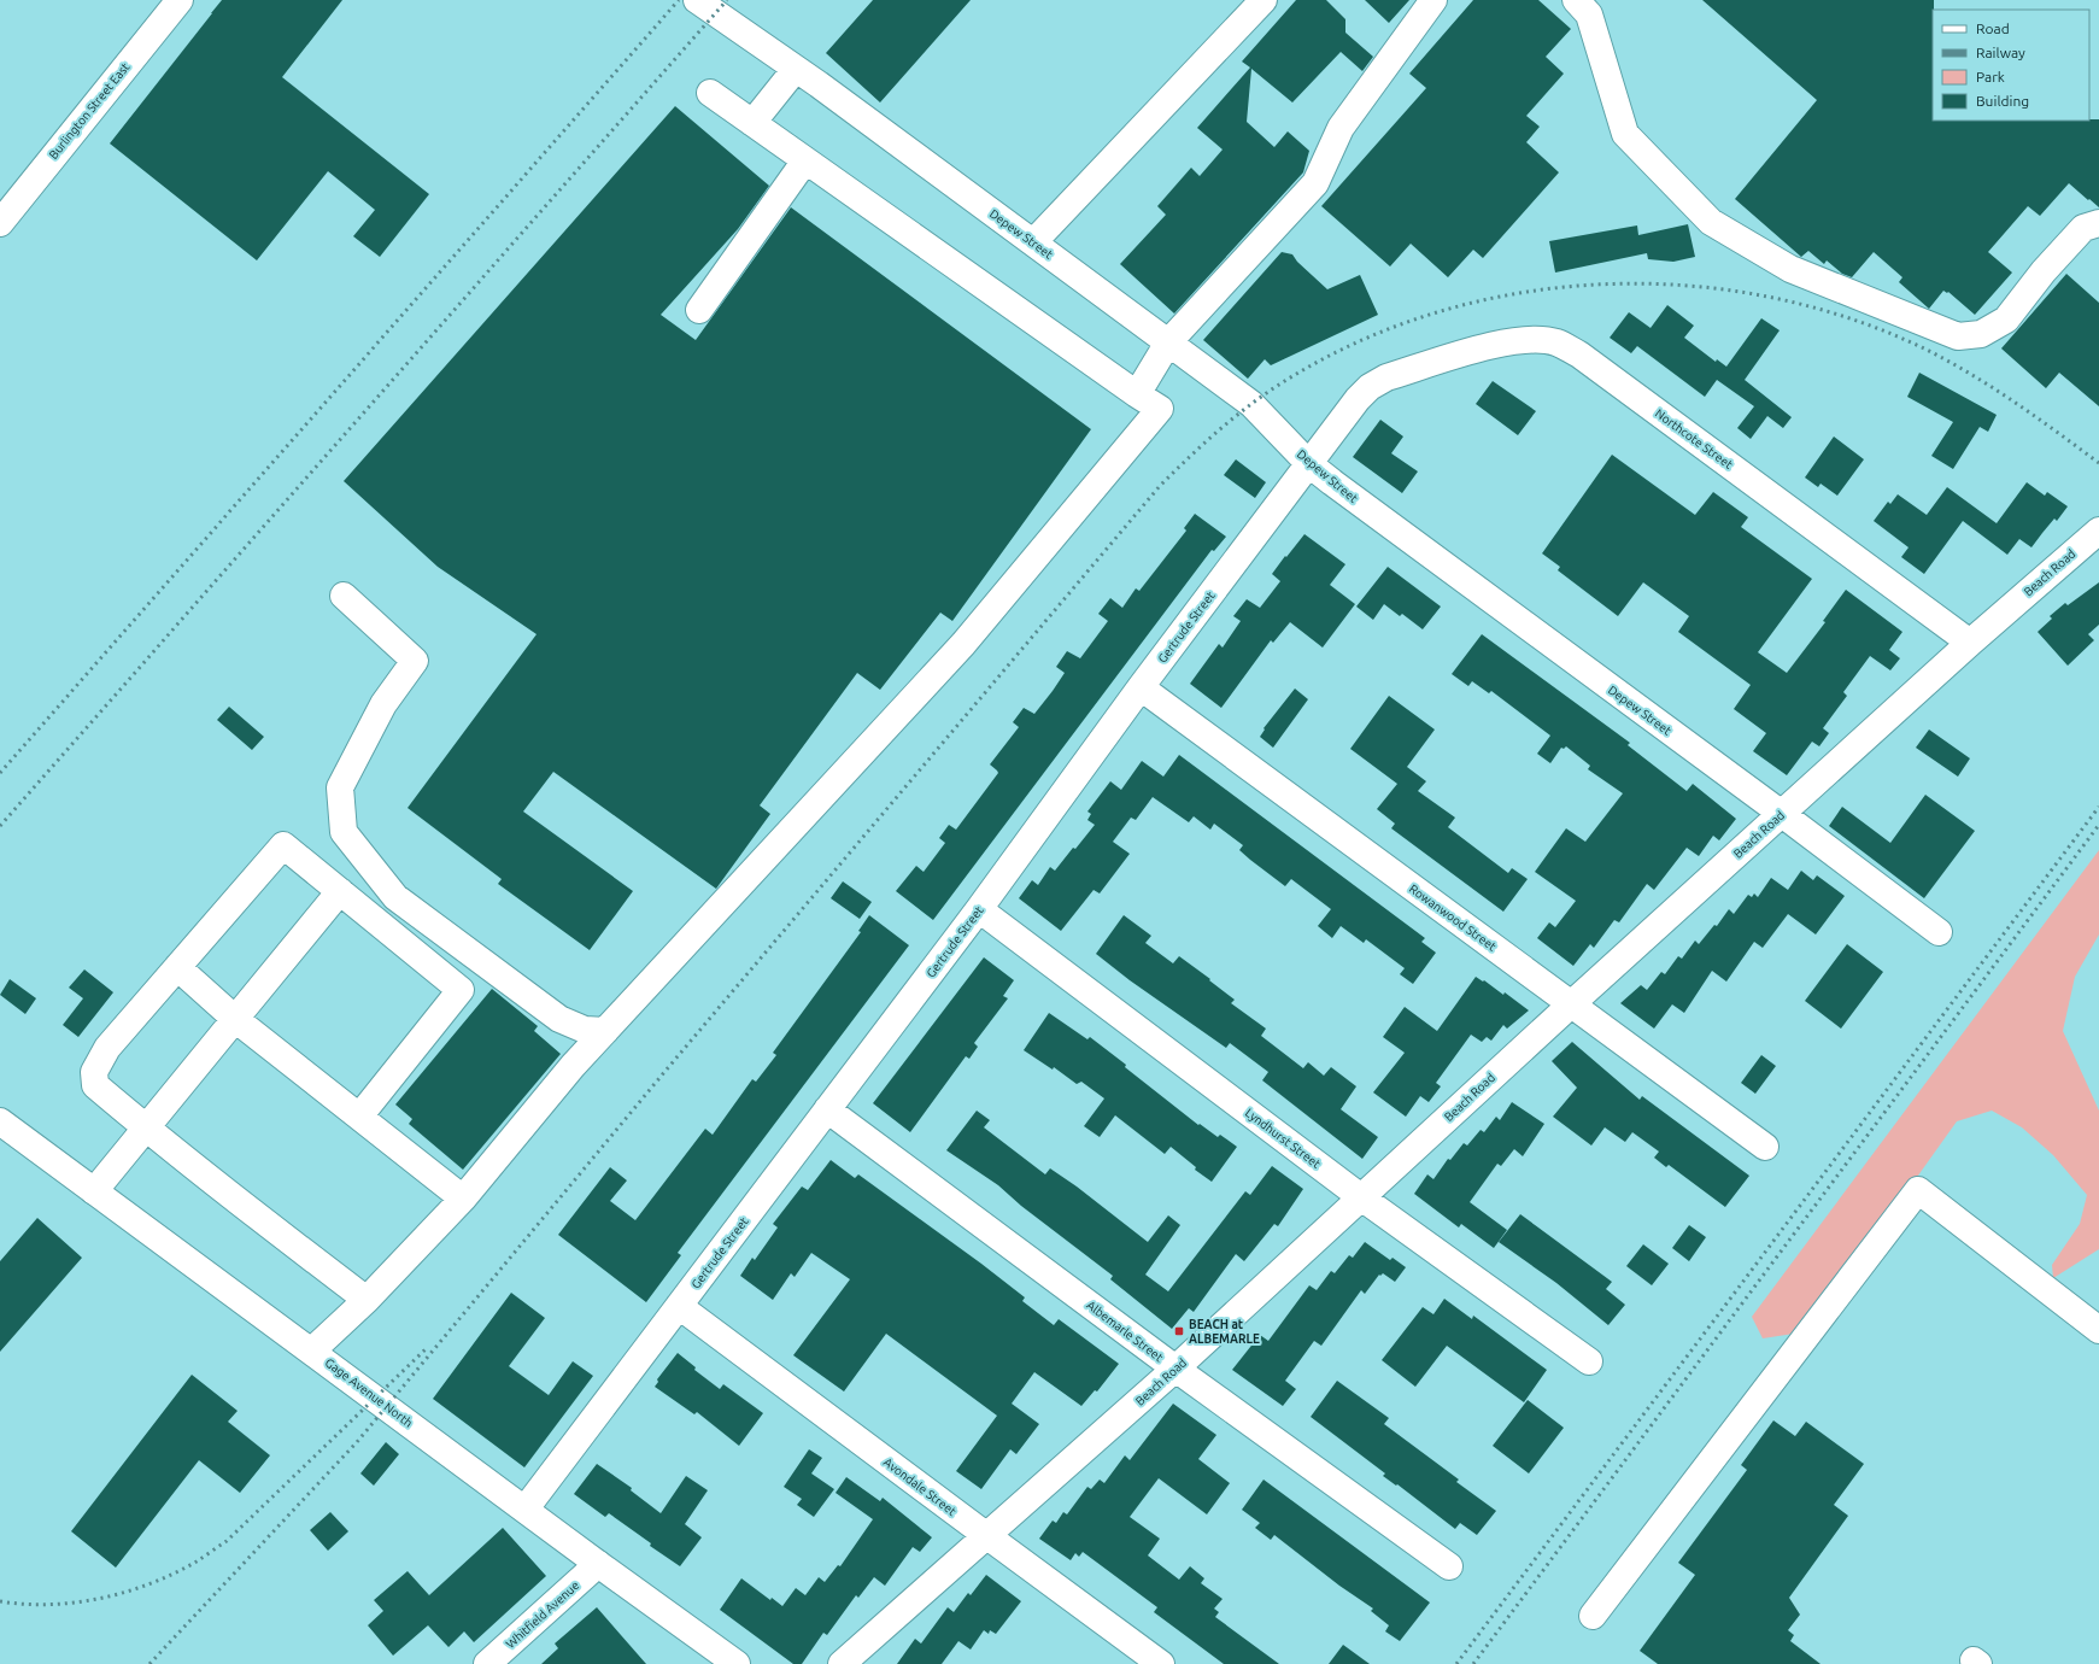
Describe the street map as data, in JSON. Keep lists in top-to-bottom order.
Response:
{
  "streets": {
    "street": [
      "Burlington Street East",
      "Depew Street",
      "Northcote Street",
      "Beach Road",
      "Gertrude Street",
      "Rowanwood Street",
      "Lyndhurst Street",
      "Albemarle Street",
      "Gage Avenue North",
      "Avondale Street",
      "Whitfield Avenue"
    ]
  },
  "crossings": [
    ["Depew Street", "Beach Road"],
    ["Depew Street", "Gertrude Street"],
    ["Northcote Street", "Beach Road"],
    ["Northcote Street", "Gertrude Street"],
    ["Beach Road", "Rowanwood Street"],
    ["Beach Road", "Lyndhurst Street"],
    ["Beach Road", "Albemarle Street"],
    ["Beach Road", "Avondale Street"],
    ["Gertrude Street", "Rowanwood Street"],
    ["Gertrude Street", "Lyndhurst Street"],
    ["Gertrude Street", "Albemarle Street"],
    ["Gertrude Street", "Gage Avenue North"],
    ["Gertrude Street", "Avondale Street"],
    ["Gage Avenue North", "Whitfield Avenue"]
  ],
  "places": {
    "transit": ["BEACH at ALBEMARLE"]
  },
  "legend": [
    "Road",
    "Railway",
    "Park",
    "Building"
  ]
}
